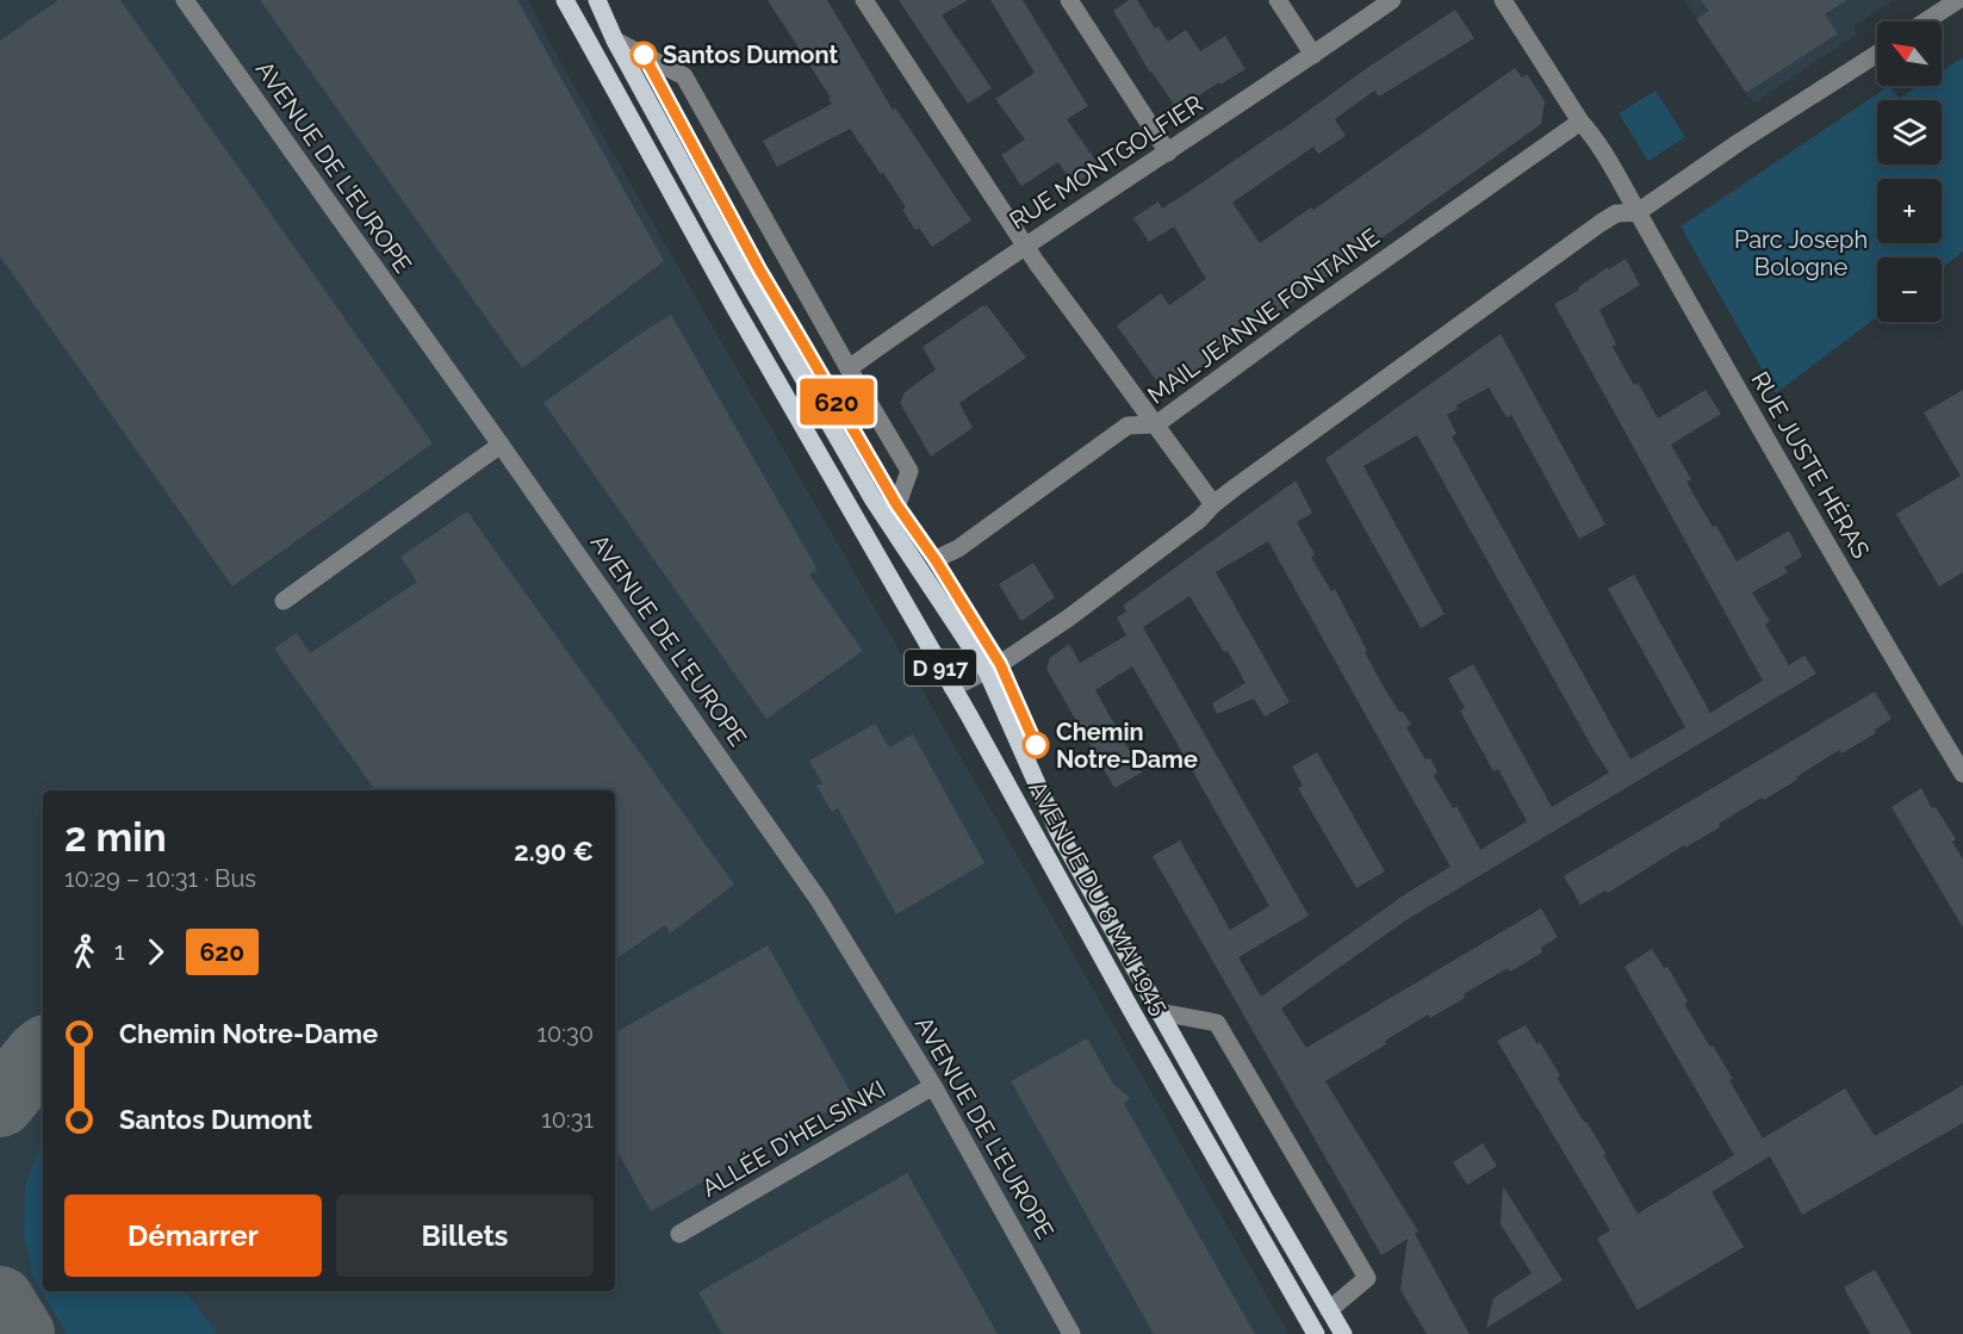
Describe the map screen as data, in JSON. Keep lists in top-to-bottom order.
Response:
{
  "streets": {
    "main road": ["D 917", "AVENUE DU 8 MAI 1945"],
    "street": [
      "RUE MONTGOLFIER",
      "AVENUE DE L'EUROPE",
      "MAIL JEANNE FONTAINE",
      "RUE JUSTE HÉRAS",
      "ALLÉE D'HELSINKI"
    ]
  },
  "crossings": [
    ["AVENUE DE L'EUROPE", "ALLÉE D'HELSINKI"],
    ["MAIL JEANNE FONTAINE", "RUE JUSTE HÉRAS"]
  ],
  "parks": ["Parc Joseph Bologne"],
  "places": ["Santos Dumont", "Chemin Notre-Dame"],
  "lines": ["bus line 620"],
  "north": "top left",
  "page": {
    "on_map": "620",
    "map_buttons": ["+", "−"],
    "heading": ["2 min", "10:29 – 10:31 · Bus", "2.90 €"],
    "legs": ["1", "620"],
    "list": [
      {
        "name": "Chemin Notre-Dame",
        "value": "10:30"
      },
      {
        "name": "Santos Dumont",
        "value": "10:31"
      }
    ],
    "buttons": ["Démarrer", "Billets"]
  }
}
